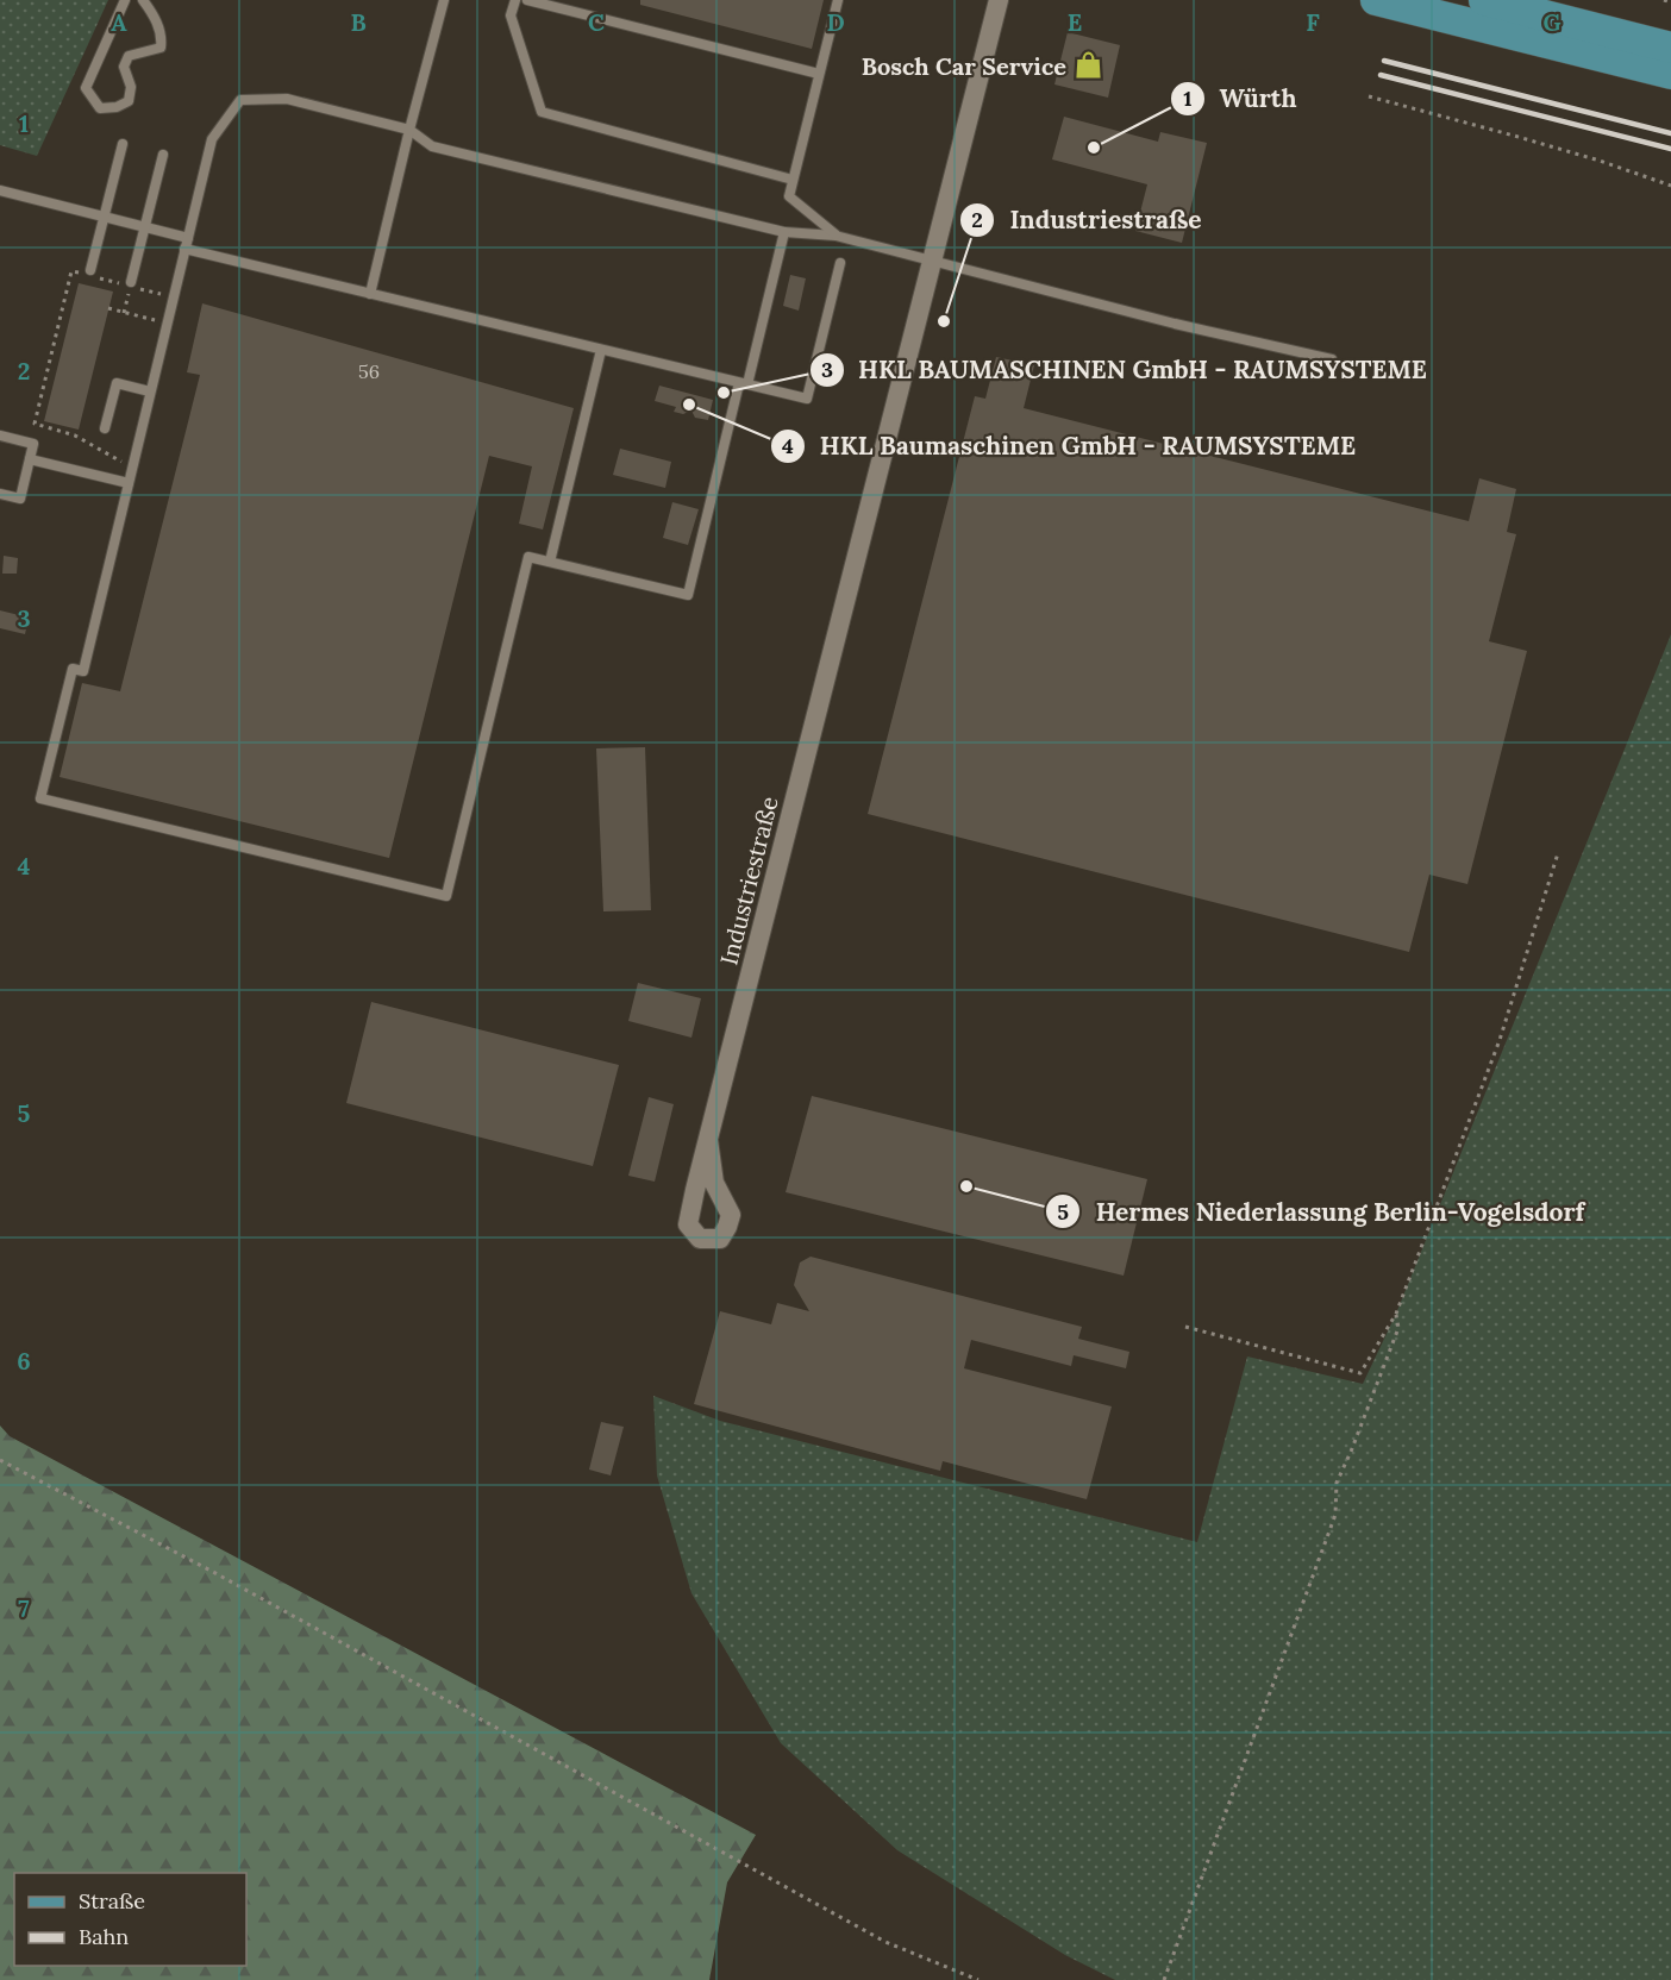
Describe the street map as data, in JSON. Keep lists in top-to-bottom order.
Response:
{
  "streets": {
    "street": ["Industriestraße"]
  },
  "places": {
    "shop": ["Bosch Car Service"],
    "other": [
      "Würth",
      "Industriestraße",
      "HKL BAUMASCHINEN GmbH - RAUMSYSTEME",
      "HKL Baumaschinen GmbH - RAUMSYSTEME",
      "Hermes Niederlassung Berlin-Vogelsdorf"
    ]
  },
  "house_numbers": ["56"],
  "legend": ["Straße", "Bahn"],
  "grid": {
    "columns": [
      "A",
      "B",
      "C",
      "D",
      "E",
      "F",
      "G"
    ],
    "rows": [
      "1",
      "2",
      "3",
      "4",
      "5",
      "6",
      "7"
    ]
  }
}
